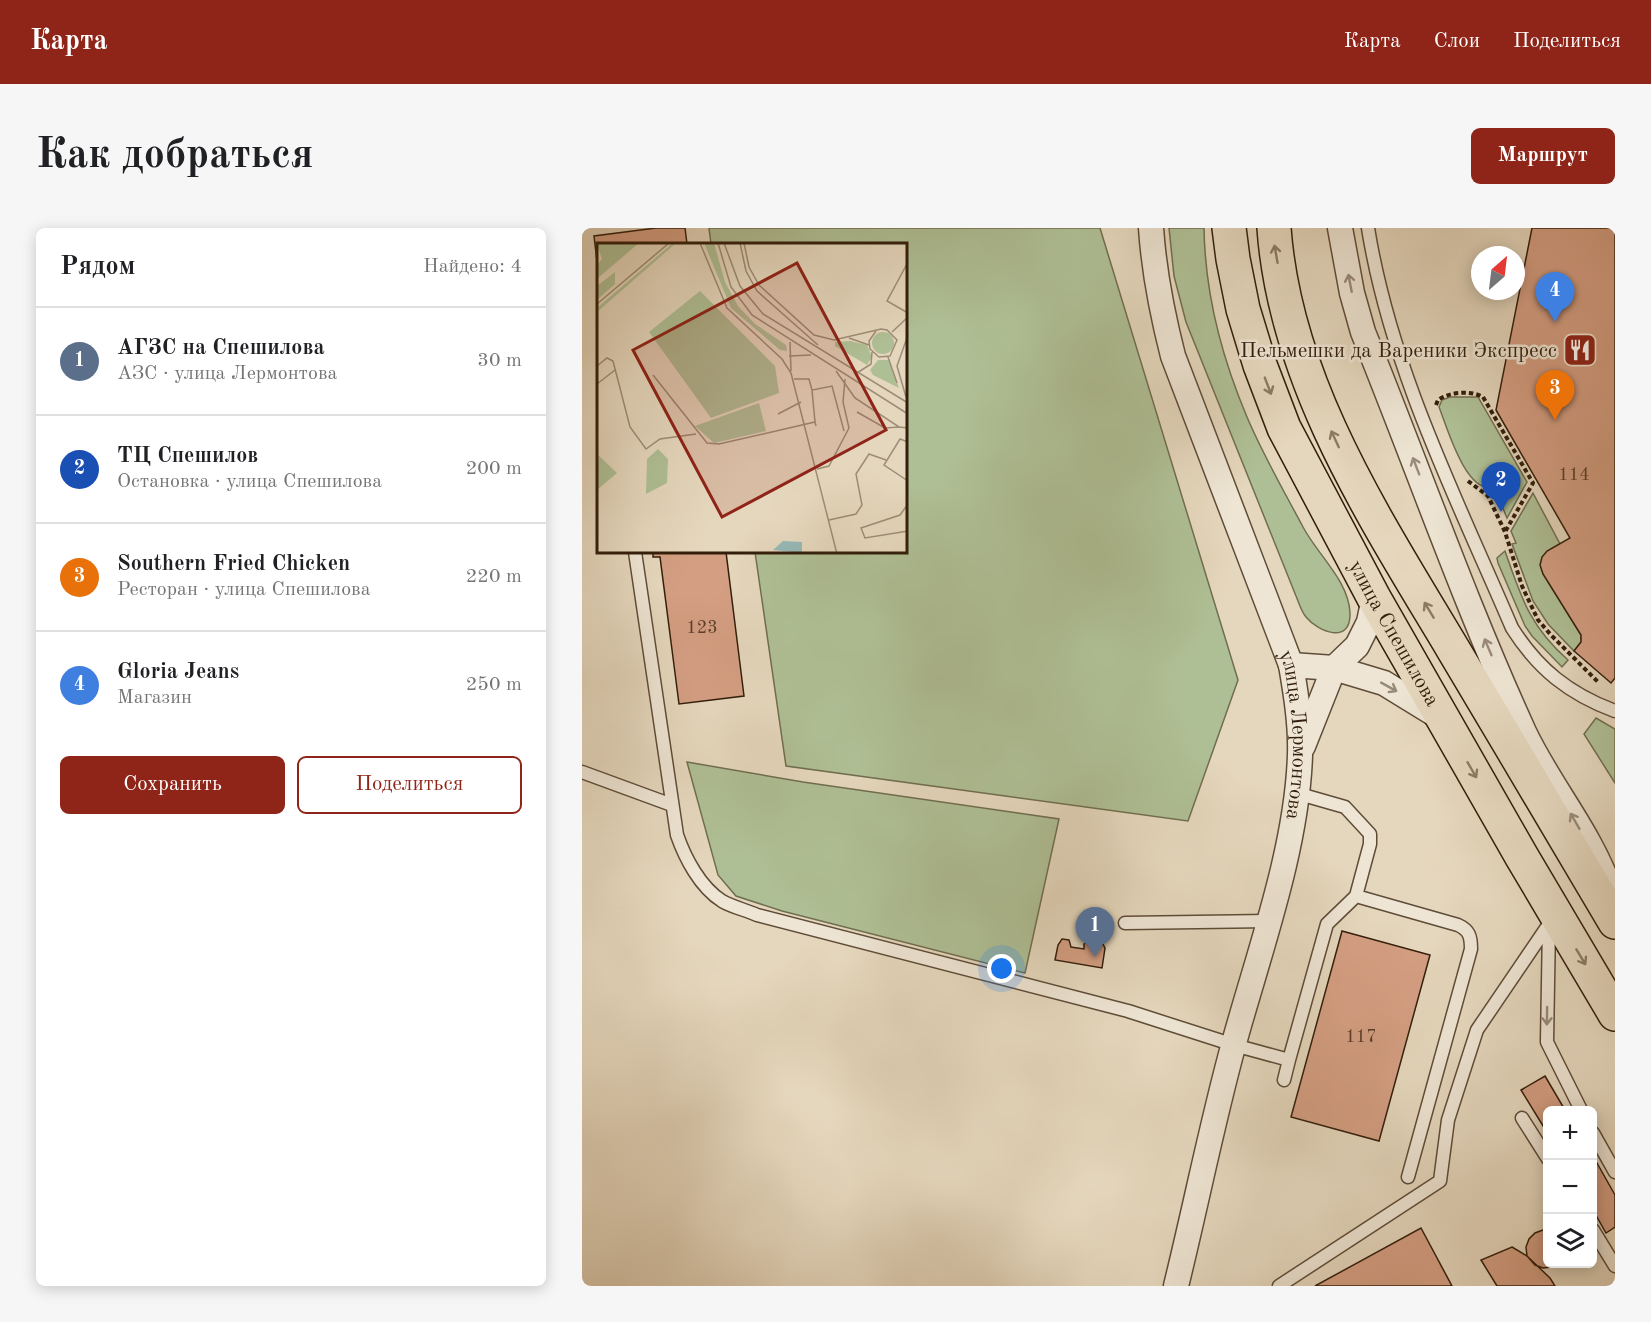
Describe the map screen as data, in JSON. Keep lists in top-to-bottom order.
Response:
{
  "streets": {
    "main road": ["улица Спешилова"],
    "street": ["улица Лермонтова"]
  },
  "places": {
    "restaurant": ["Пельмешки да Вареники Экспресс"]
  },
  "house_numbers": ["114", "123", "117"],
  "north": "top right",
  "page": {
    "header": "Карта",
    "nav": ["Карта", "Слои", "Поделиться"],
    "buttons": [
      "Маршрут",
      ["Сохранить", "Поделиться"]
    ],
    "title": "Как добраться",
    "heading": ["Рядом", "Найдено: 4"],
    "pins": [
      "4",
      "3",
      "2",
      "1"
    ],
    "list": [
      {
        "mark": "1",
        "name": "АГЗС на Спешилова",
        "note": "АЗС · улица Лермонтова",
        "value": "30 m"
      },
      {
        "mark": "2",
        "name": "ТЦ Спешилов",
        "note": "Остановка · улица Спешилова",
        "value": "200 m"
      },
      {
        "mark": "3",
        "name": "Southern Fried Chicken",
        "note": "Ресторан · улица Спешилова",
        "value": "220 m"
      },
      {
        "mark": "4",
        "name": "Gloria Jeans",
        "note": "Магазин",
        "value": "250 m"
      }
    ],
    "map_buttons": ["+", "−"]
  }
}
